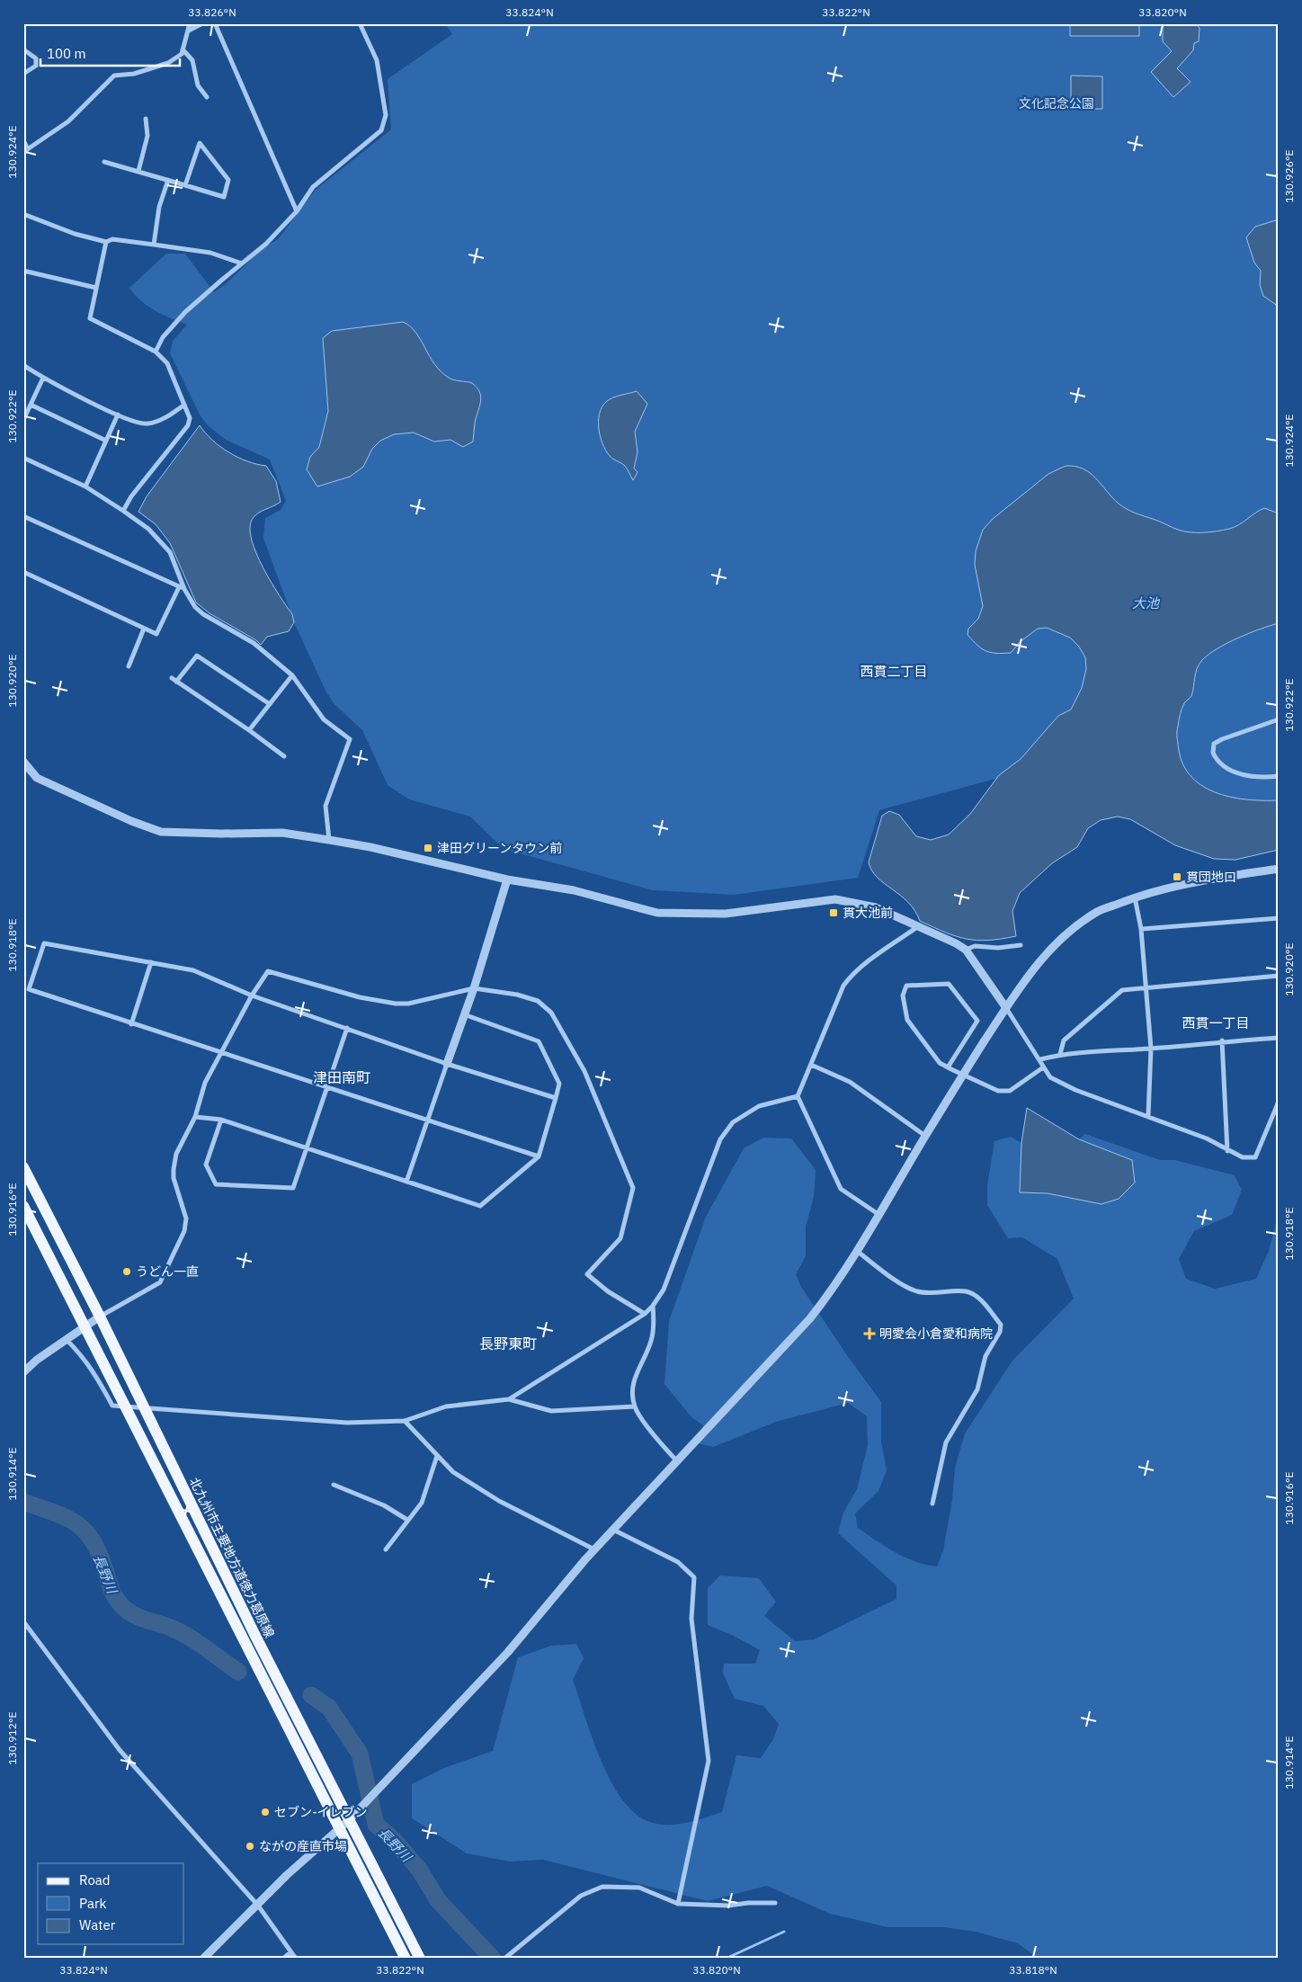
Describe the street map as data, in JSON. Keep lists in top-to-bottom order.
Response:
{
  "streets": {
    "main road": ["北九州市主要地方道徳力葛原線"]
  },
  "districts": [
    "西貫二丁目",
    "西貫一丁目",
    "津田南町",
    "長野東町"
  ],
  "water": ["大池", "長野川"],
  "parks": ["文化記念公園"],
  "places": {
    "transit": ["津田グリーンタウン前", "貫団地口", "貫大池前"],
    "other": ["うどん一直", "セブン-イレブン", "ながの産直市場"],
    "health": ["明愛会小倉愛和病院"]
  },
  "legend": ["Road", "Park", "Water"],
  "scale_bar": "100 m",
  "coordinates": [
    "33.826°N",
    "33.824°N",
    "33.822°N",
    "33.820°N",
    "130.924°E",
    "130.926°E",
    "130.922°E",
    "130.920°E",
    "130.918°E",
    "130.916°E",
    "130.914°E",
    "130.912°E",
    "33.818°N"
  ]
}
